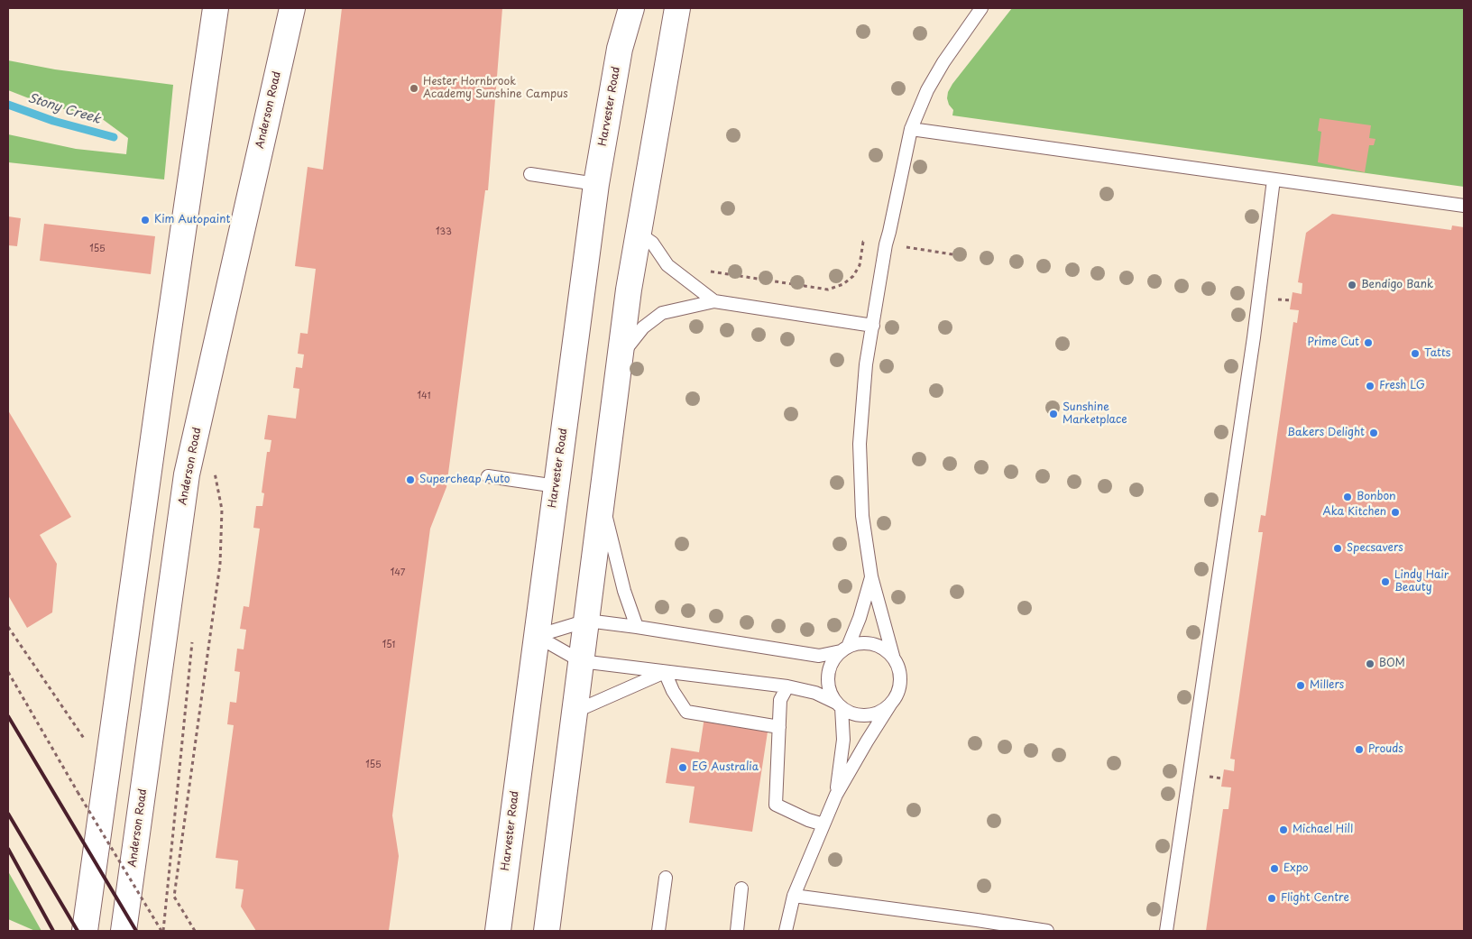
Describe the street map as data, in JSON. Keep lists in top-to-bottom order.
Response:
{
  "streets": {
    "street": ["Harvester Road", "Anderson Road"]
  },
  "water": ["Stony Creek"],
  "places": [
    "Hester Hornbrook Academy Sunshine Campus",
    "Kim Autopaint",
    "Bendigo Bank",
    "Prime Cut",
    "Tatts",
    "Fresh LG",
    "Sunshine Marketplace",
    "Bakers Delight",
    "Supercheap Auto",
    "Bonbon",
    "Aka Kitchen",
    "Specsavers",
    "Lindy Hair Beauty",
    "BOM",
    "Millers",
    "Prouds",
    "EG Australia",
    "Michael Hill",
    "Expo",
    "Flight Centre"
  ],
  "house_numbers": [
    "133",
    "155",
    "141",
    "147",
    "151",
    "155"
  ]
}
